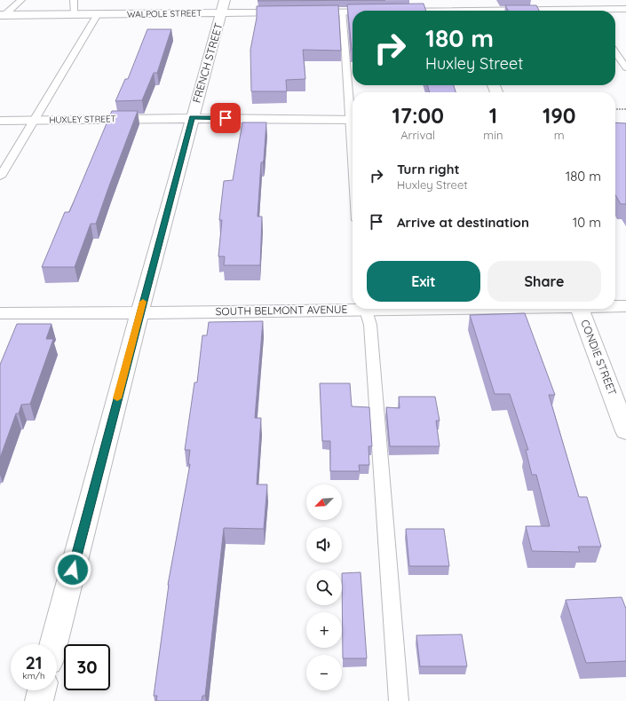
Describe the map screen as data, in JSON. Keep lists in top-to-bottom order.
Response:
{
  "streets": {
    "street": [
      "WALPOLE STREET",
      "FRENCH STREET",
      "HUXLEY STREET",
      "SOUTH BELMONT AVENUE",
      "CONDIE STREET"
    ]
  },
  "crossings": [
    ["WALPOLE STREET", "FRENCH STREET"],
    ["FRENCH STREET", "HUXLEY STREET"],
    ["FRENCH STREET", "SOUTH BELMONT AVENUE"]
  ],
  "north": "bottom left",
  "page": {
    "turn": ["180 m", "Huxley Street"],
    "eta": [
      "17:00",
      "Arrival",
      "1",
      "min",
      "190",
      "m"
    ],
    "list": [
      {
        "name": "Turn right",
        "note": "Huxley Street",
        "value": "180 m"
      },
      {
        "name": "Arrive at destination",
        "value": "10 m"
      }
    ],
    "buttons": ["Exit", "Share"],
    "map_buttons": ["+", "−"],
    "speed": "21 km/h",
    "limit": "30"
  }
}
